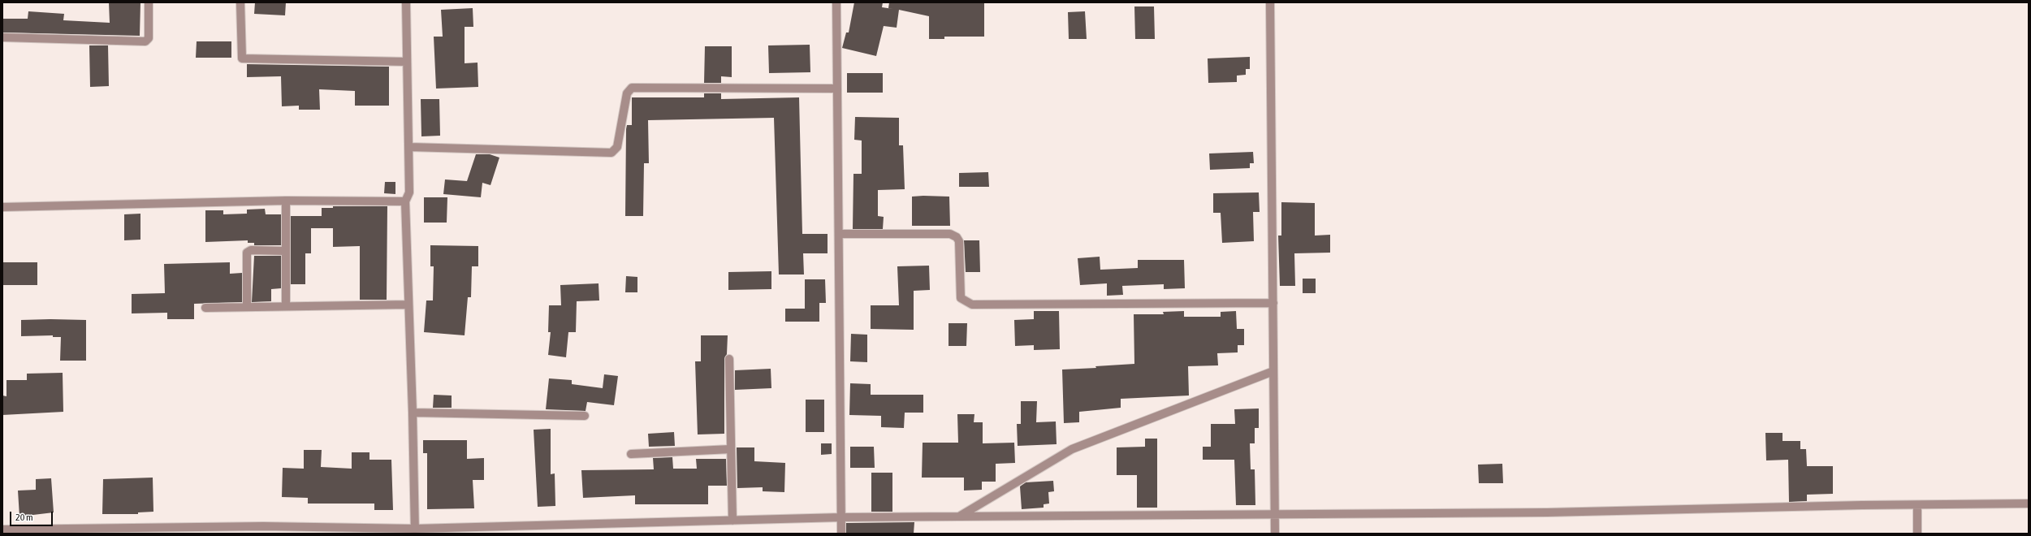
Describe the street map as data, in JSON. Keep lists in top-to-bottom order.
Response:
{
  "scale_bar": "20 m"
}
